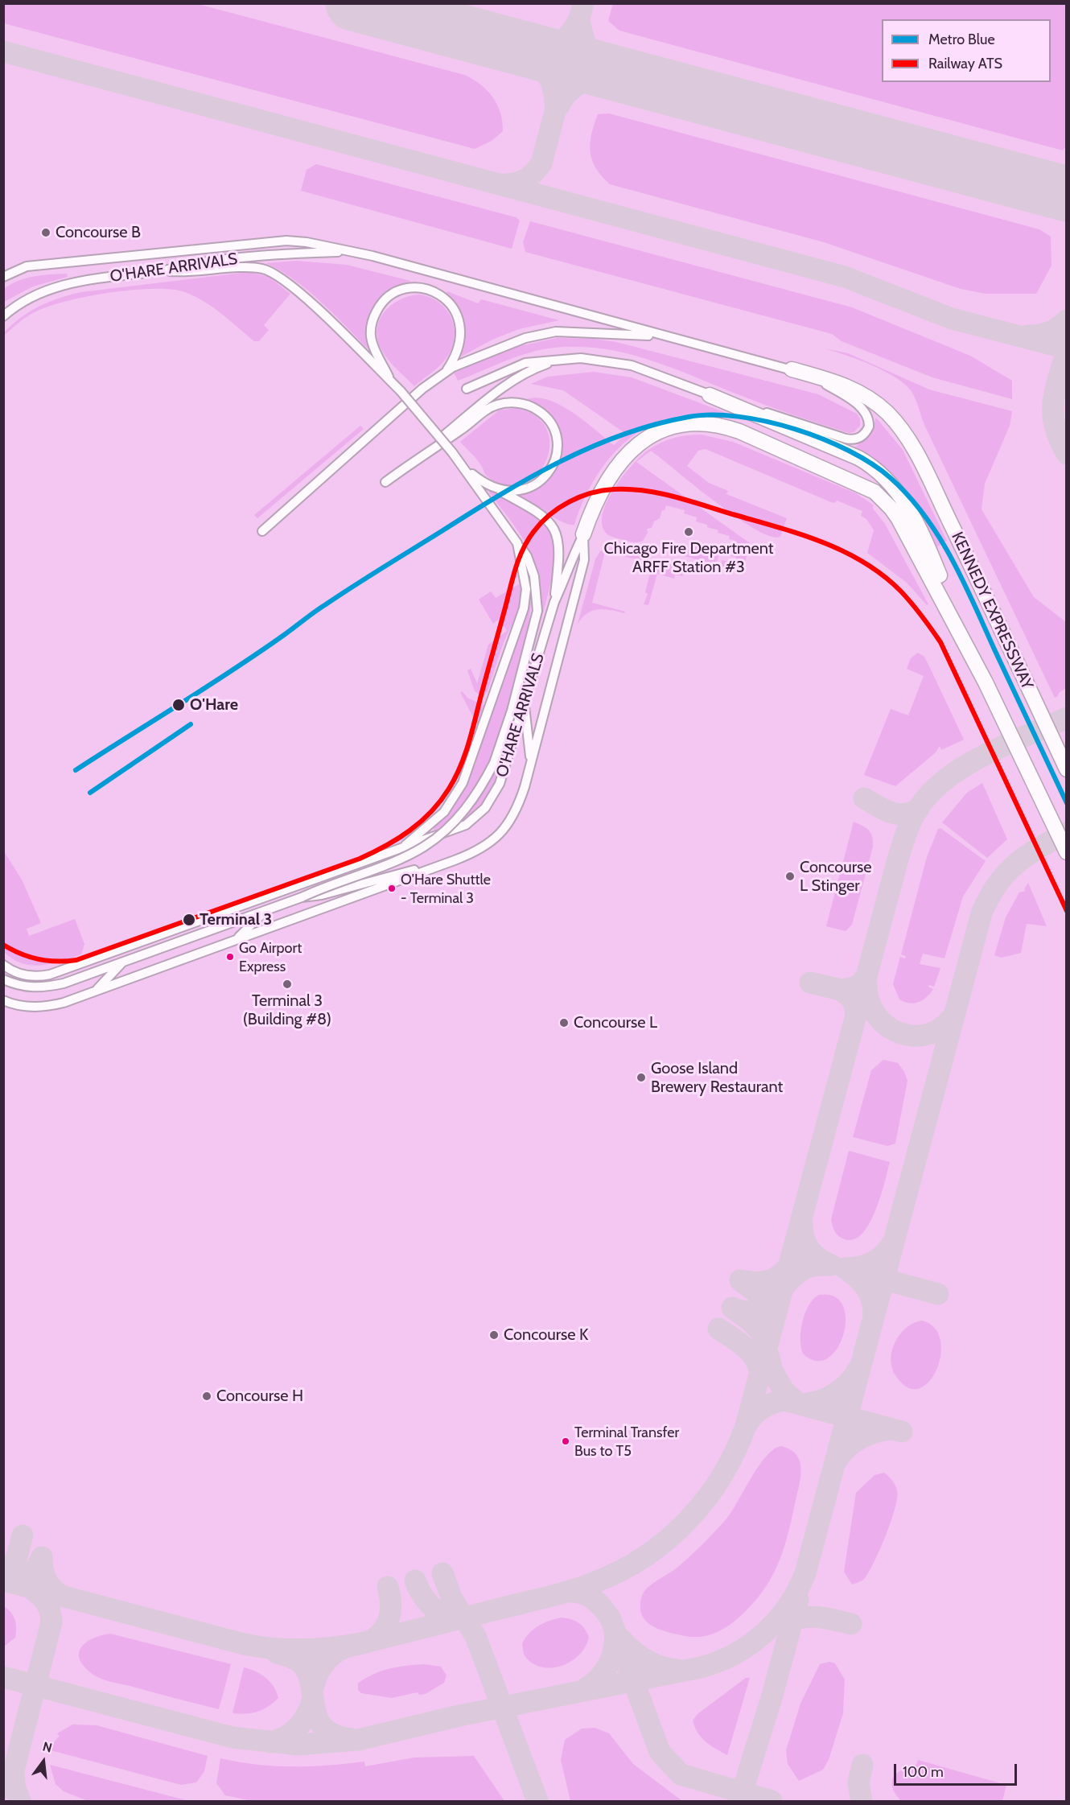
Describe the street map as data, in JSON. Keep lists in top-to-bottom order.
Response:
{
  "streets": {
    "highway": ["KENNEDY EXPRESSWAY"],
    "street": ["O'HARE ARRIVALS"]
  },
  "places": [
    "Concourse B",
    "Chicago Fire Department ARFF Station #3",
    "O'Hare",
    "Concourse L Stinger",
    "O'Hare Shuttle - Terminal 3",
    "Terminal 3",
    "Go Airport Express",
    "Terminal 3 (Building #8)",
    "Concourse L",
    "Goose Island Brewery Restaurant",
    "Concourse K",
    "Concourse H",
    "Terminal Transfer Bus to T5"
  ],
  "lines": ["metro line Blue", "rail line ATS"],
  "legend": ["Metro Blue", "Railway ATS"],
  "scale_bar": "100 m",
  "north": "top"
}
